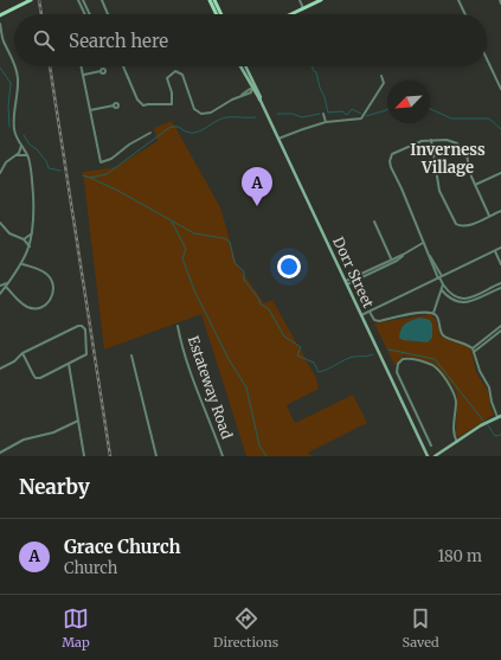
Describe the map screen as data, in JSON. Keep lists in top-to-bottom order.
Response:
{
  "streets": {
    "main road": ["Dorr Street"],
    "street": ["Estateway Road"]
  },
  "districts": ["Inverness Village"],
  "north": "bottom left",
  "page": {
    "search": "Search here",
    "pins": "A",
    "heading": "Nearby",
    "list": [
      {
        "mark": "A",
        "name": "Grace Church",
        "note": "Church",
        "value": "180 m"
      }
    ],
    "nav": ["Map", "Directions", "Saved"]
  }
}
